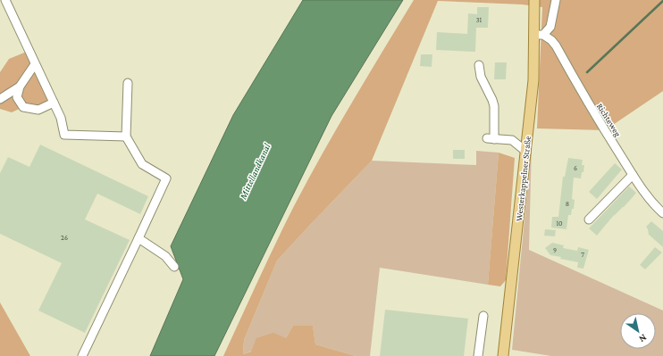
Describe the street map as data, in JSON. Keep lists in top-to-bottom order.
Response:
{
  "streets": {
    "main road": ["Westerkappelner Straße"],
    "street": ["Richteweg"]
  },
  "crossings": [
    ["Richteweg", "Westerkappelner Straße"]
  ],
  "water": ["Mittellandkanal"],
  "house_numbers": [
    "31",
    "6",
    "8",
    "10",
    "26",
    "9",
    "7"
  ],
  "north": "bottom right"
}
